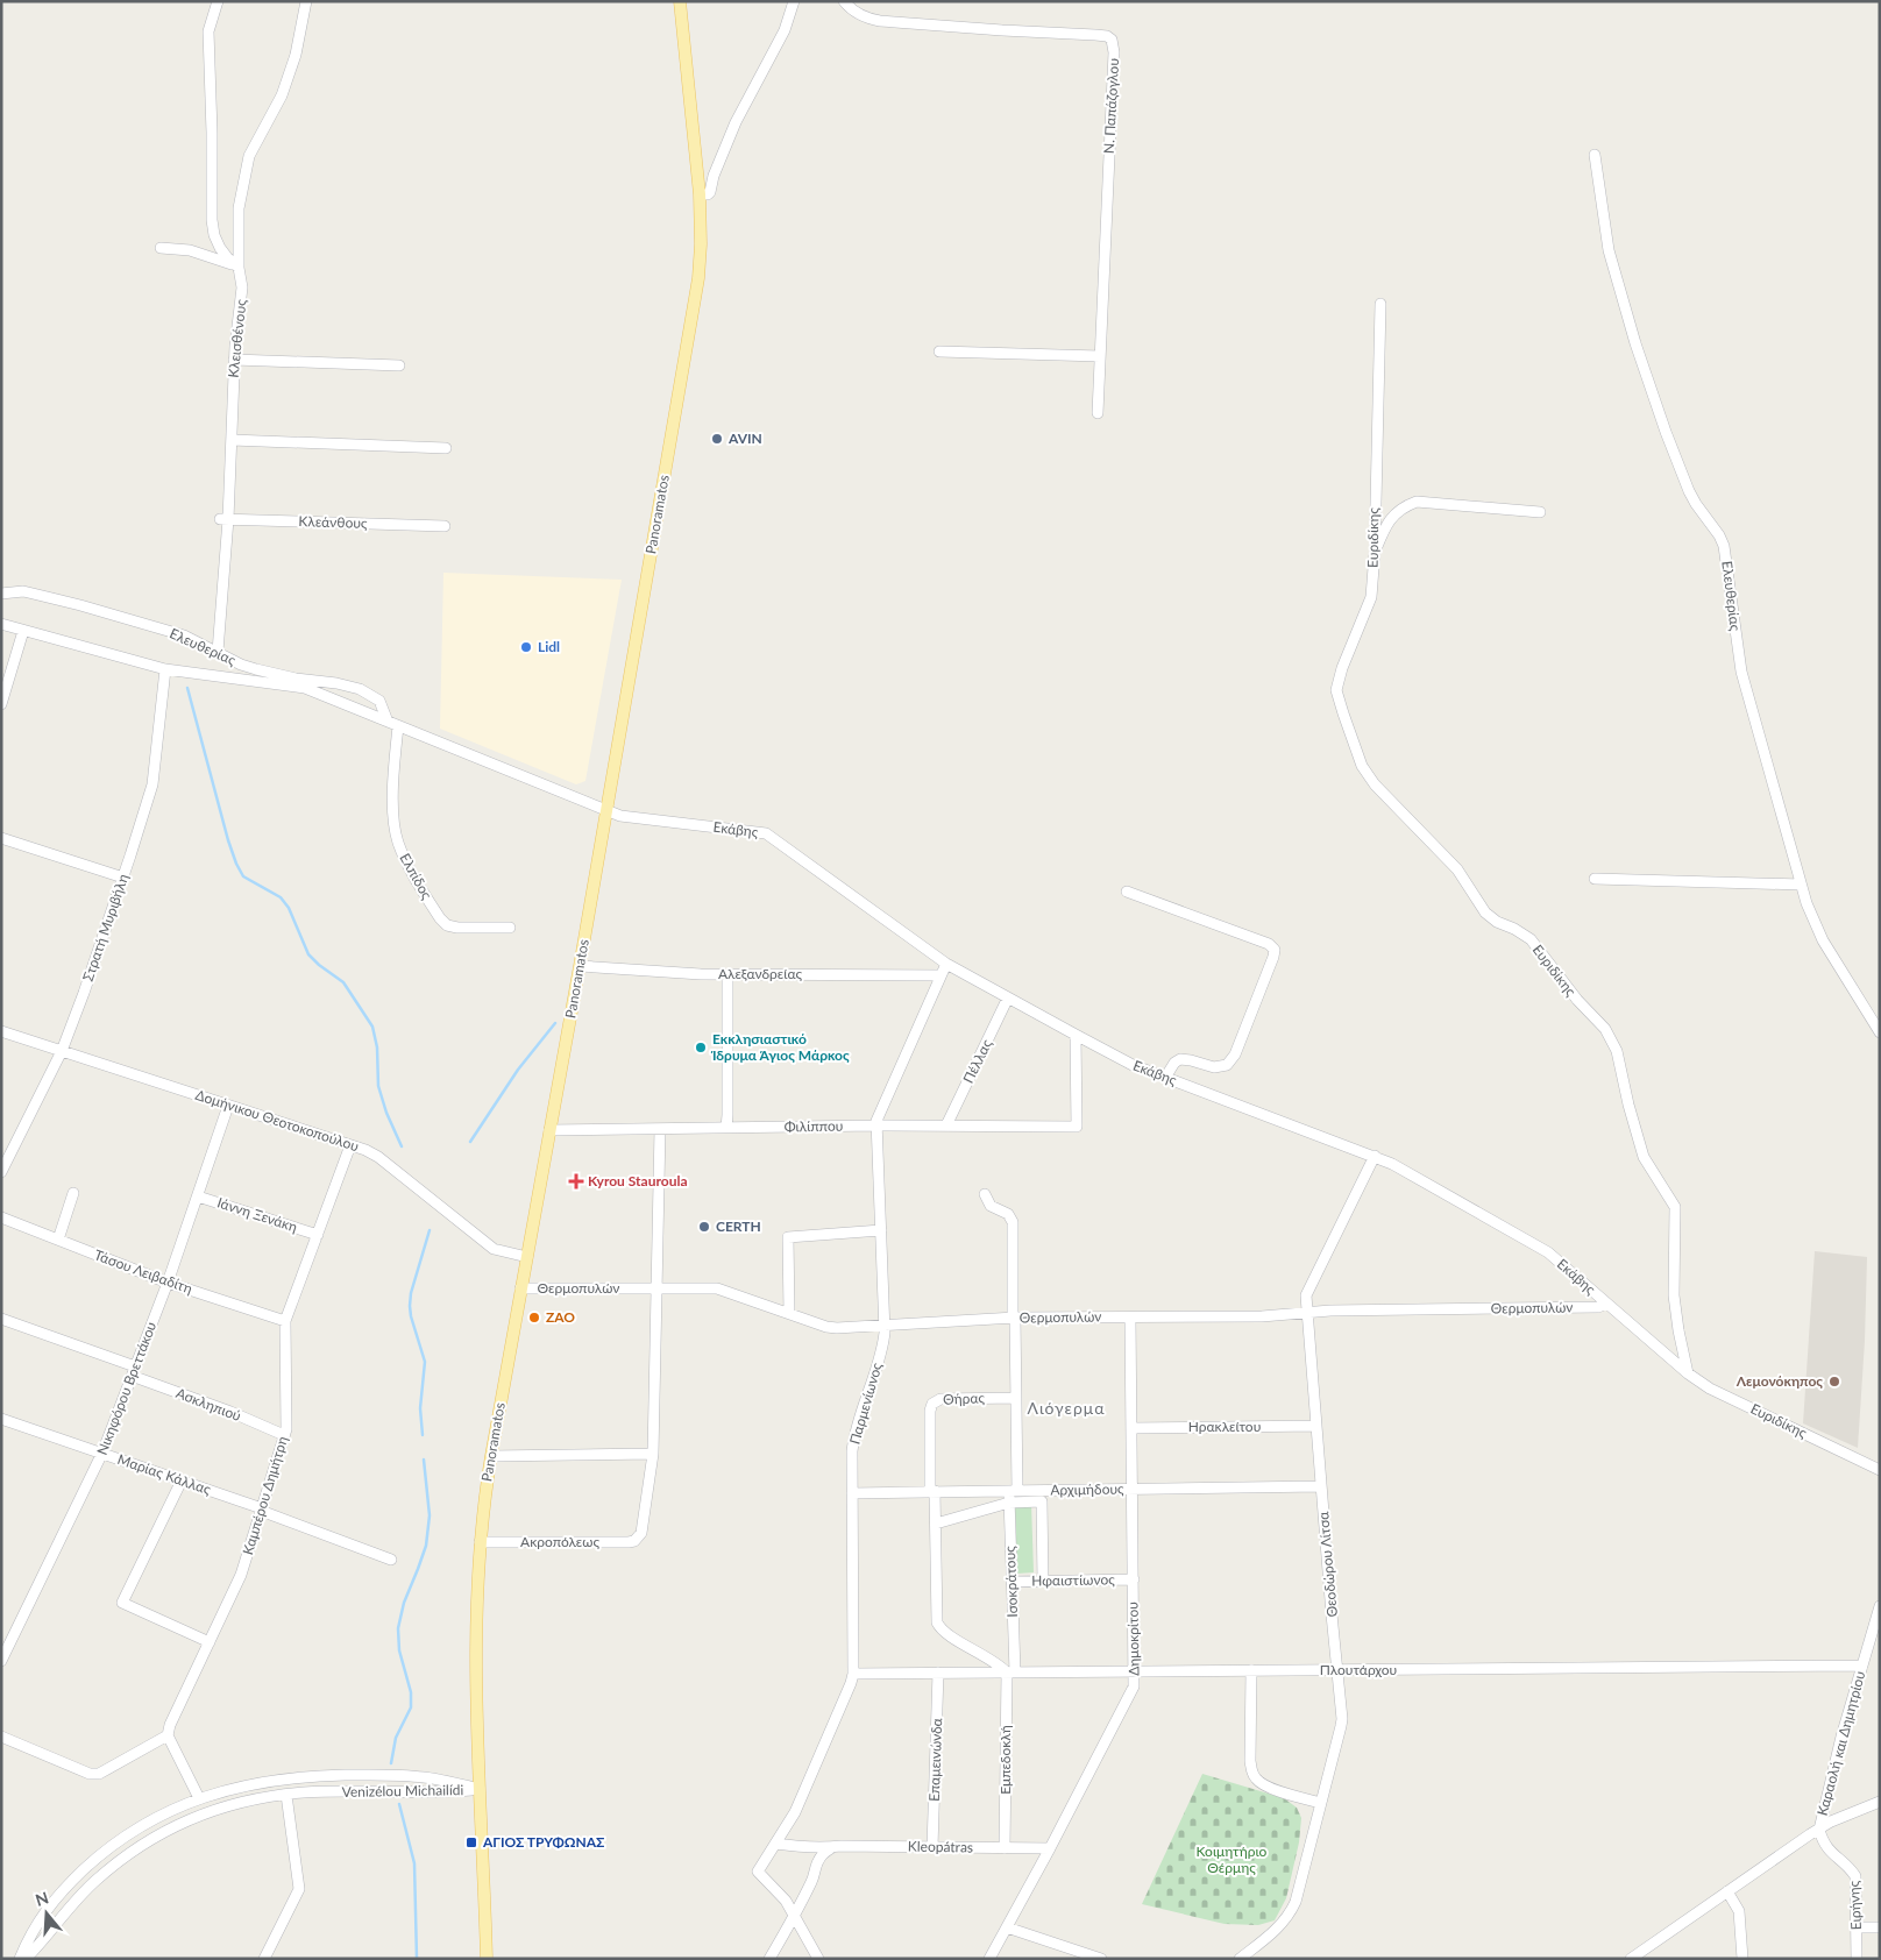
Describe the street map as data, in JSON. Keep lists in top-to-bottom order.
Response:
{
  "streets": {
    "main road": ["Panoramatos"],
    "street": [
      "Ν. Παπάζογλου",
      "Κλεισθένους",
      "Κλεάνθους",
      "Ευριδίκης",
      "Ελευθερίας",
      "Εκάβης",
      "Ελπίδος",
      "Στρατή Μυριβήλη",
      "Αλεξανδρείας",
      "Πέλλας",
      "Δομήνικου Θεοτοκοπούλου",
      "Φιλίππου",
      "Ιάννη Ξενάκη",
      "Τάσου Λειβαδίτη",
      "Θερμοπυλών",
      "Νικηφόρου Βρεττάκου",
      "Θήρας",
      "Παρμενίωνος",
      "Ασκληπιού",
      "Ηρακλείτου",
      "Μαρίας Κάλλας",
      "Αρχιμήδους",
      "Καμπέρου Δημήτρη",
      "Ακροπόλεως",
      "Θεοδώρου Λίτσα",
      "Ηφαιστίωνος",
      "Ισοκράτους",
      "Δημοκρίτου",
      "Πλουτάρχου",
      "Καραολή και Δημητρίου",
      "Επαμεινώνδα",
      "Εμπεδοκλή",
      "Venizélou Michailídi",
      "Kleopátras",
      "Ειρήνης"
    ]
  },
  "crossings": [
    ["Κλεισθένους", "Κλεάνθους"],
    ["Κλεισθένους", "Ελευθερίας"],
    ["Panoramatos", "Ελευθερίας"],
    ["Panoramatos", "Εκάβης"],
    ["Panoramatos", "Αλεξανδρείας"],
    ["Panoramatos", "Δομήνικου Θεοτοκοπούλου"],
    ["Panoramatos", "Φιλίππου"],
    ["Panoramatos", "Θερμοπυλών"],
    ["Panoramatos", "Ακροπόλεως"],
    ["Panoramatos", "Venizélou Michailídi"],
    ["Ευριδίκης", "Εκάβης"],
    ["Ελευθερίας", "Εκάβης"],
    ["Ελευθερίας", "Ελπίδος"],
    ["Ελευθερίας", "Στρατή Μυριβήλη"],
    ["Εκάβης", "Πέλλας"],
    ["Εκάβης", "Φιλίππου"],
    ["Εκάβης", "Θερμοπυλών"],
    ["Εκάβης", "Παρμενίωνος"],
    ["Εκάβης", "Θεοδώρου Λίτσα"],
    ["Στρατή Μυριβήλη", "Δομήνικου Θεοτοκοπούλου"],
    ["Αλεξανδρείας", "Παρμενίωνος"],
    ["Πέλλας", "Φιλίππου"],
    ["Δομήνικου Θεοτοκοπούλου", "Νικηφόρου Βρεττάκου"],
    ["Δομήνικου Θεοτοκοπούλου", "Καμπέρου Δημήτρη"],
    ["Φιλίππου", "Παρμενίωνος"],
    ["Ιάννη Ξενάκη", "Νικηφόρου Βρεττάκου"],
    ["Ιάννη Ξενάκη", "Καμπέρου Δημήτρη"],
    ["Τάσου Λειβαδίτη", "Νικηφόρου Βρεττάκου"],
    ["Τάσου Λειβαδίτη", "Καμπέρου Δημήτρη"],
    ["Θερμοπυλών", "Παρμενίωνος"],
    ["Θερμοπυλών", "Θεοδώρου Λίτσα"],
    ["Θερμοπυλών", "Ισοκράτους"],
    ["Θερμοπυλών", "Δημοκρίτου"],
    ["Νικηφόρου Βρεττάκου", "Ασκληπιού"],
    ["Νικηφόρου Βρεττάκου", "Μαρίας Κάλλας"],
    ["Θήρας", "Αρχιμήδους"],
    ["Θήρας", "Ισοκράτους"],
    ["Παρμενίωνος", "Αρχιμήδους"],
    ["Παρμενίωνος", "Πλουτάρχου"],
    ["Παρμενίωνος", "Kleopátras"],
    ["Ασκληπιού", "Καμπέρου Δημήτρη"],
    ["Ηρακλείτου", "Θεοδώρου Λίτσα"],
    ["Ηρακλείτου", "Δημοκρίτου"],
    ["Μαρίας Κάλλας", "Καμπέρου Δημήτρη"],
    ["Αρχιμήδους", "Θεοδώρου Λίτσα"],
    ["Αρχιμήδους", "Ισοκράτους"],
    ["Αρχιμήδους", "Δημοκρίτου"],
    ["Θεοδώρου Λίτσα", "Πλουτάρχου"],
    ["Ηφαιστίωνος", "Ισοκράτους"],
    ["Ηφαιστίωνος", "Δημοκρίτου"],
    ["Ισοκράτους", "Πλουτάρχου"],
    ["Ισοκράτους", "Εμπεδοκλή"],
    ["Δημοκρίτου", "Πλουτάρχου"],
    ["Δημοκρίτου", "Kleopátras"],
    ["Πλουτάρχου", "Καραολή και Δημητρίου"],
    ["Πλουτάρχου", "Επαμεινώνδα"],
    ["Πλουτάρχου", "Εμπεδοκλή"],
    ["Καραολή και Δημητρίου", "Ειρήνης"],
    ["Επαμεινώνδα", "Kleopátras"],
    ["Εμπεδοκλή", "Kleopátras"]
  ],
  "districts": ["Λιόγερμα"],
  "parks": ["Κοιμητήριο Θέρμης"],
  "places": {
    "other": [
      "AVIN",
      "Lidl",
      "Εκκλησιαστικό Ίδρυμα Άγιος Μάρκος",
      "CERTH",
      "ZAO",
      "Λεμονόκηπος"
    ],
    "health": ["Kyrou Stauroula"],
    "transit": ["ΑΓΙΟΣ ΤΡΥΦΩΝΑΣ"]
  },
  "north": "top"
}
